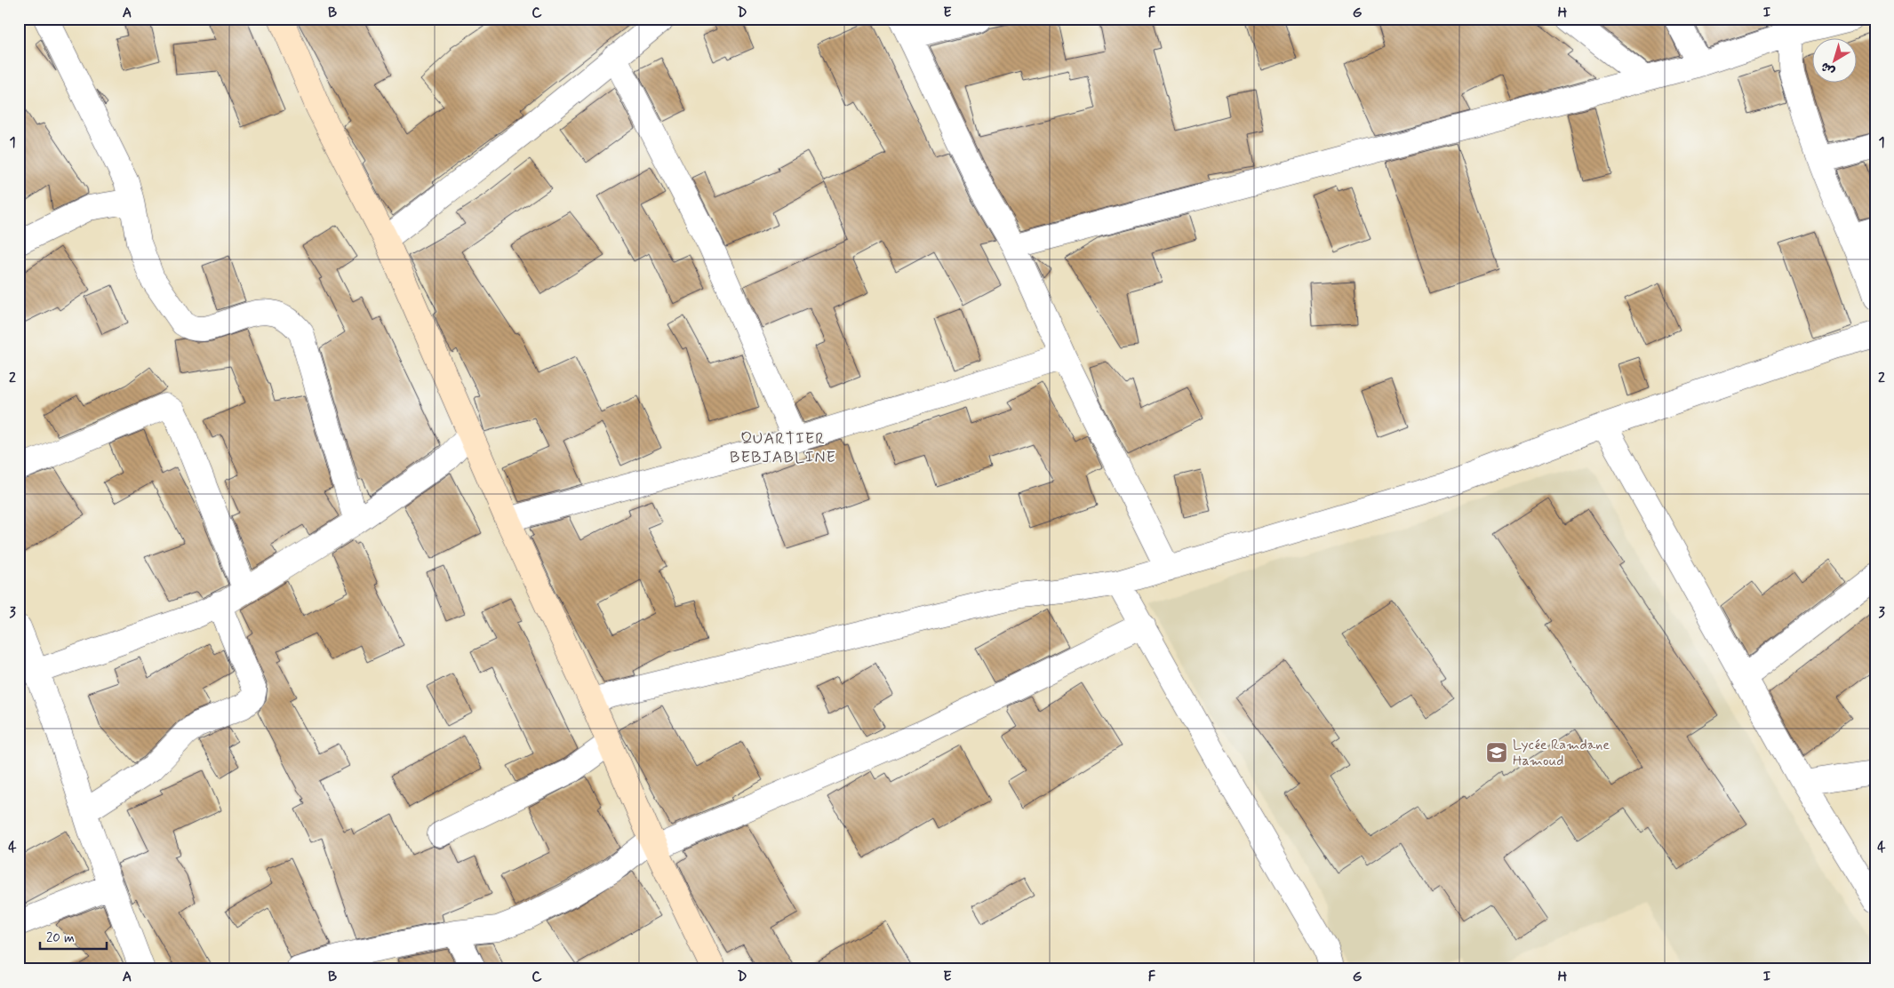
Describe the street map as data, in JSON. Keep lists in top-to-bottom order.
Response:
{
  "districts": ["QUARTIER BEBJABLINE"],
  "places": {
    "school or university": ["Lycée Ramdane Hamoud"]
  },
  "scale_bar": "20 m",
  "north": "bottom left",
  "grid": {
    "columns": [
      "A",
      "B",
      "C",
      "D",
      "E",
      "F",
      "G",
      "H",
      "I"
    ],
    "rows": [
      "1",
      "2",
      "3",
      "4"
    ]
  }
}
